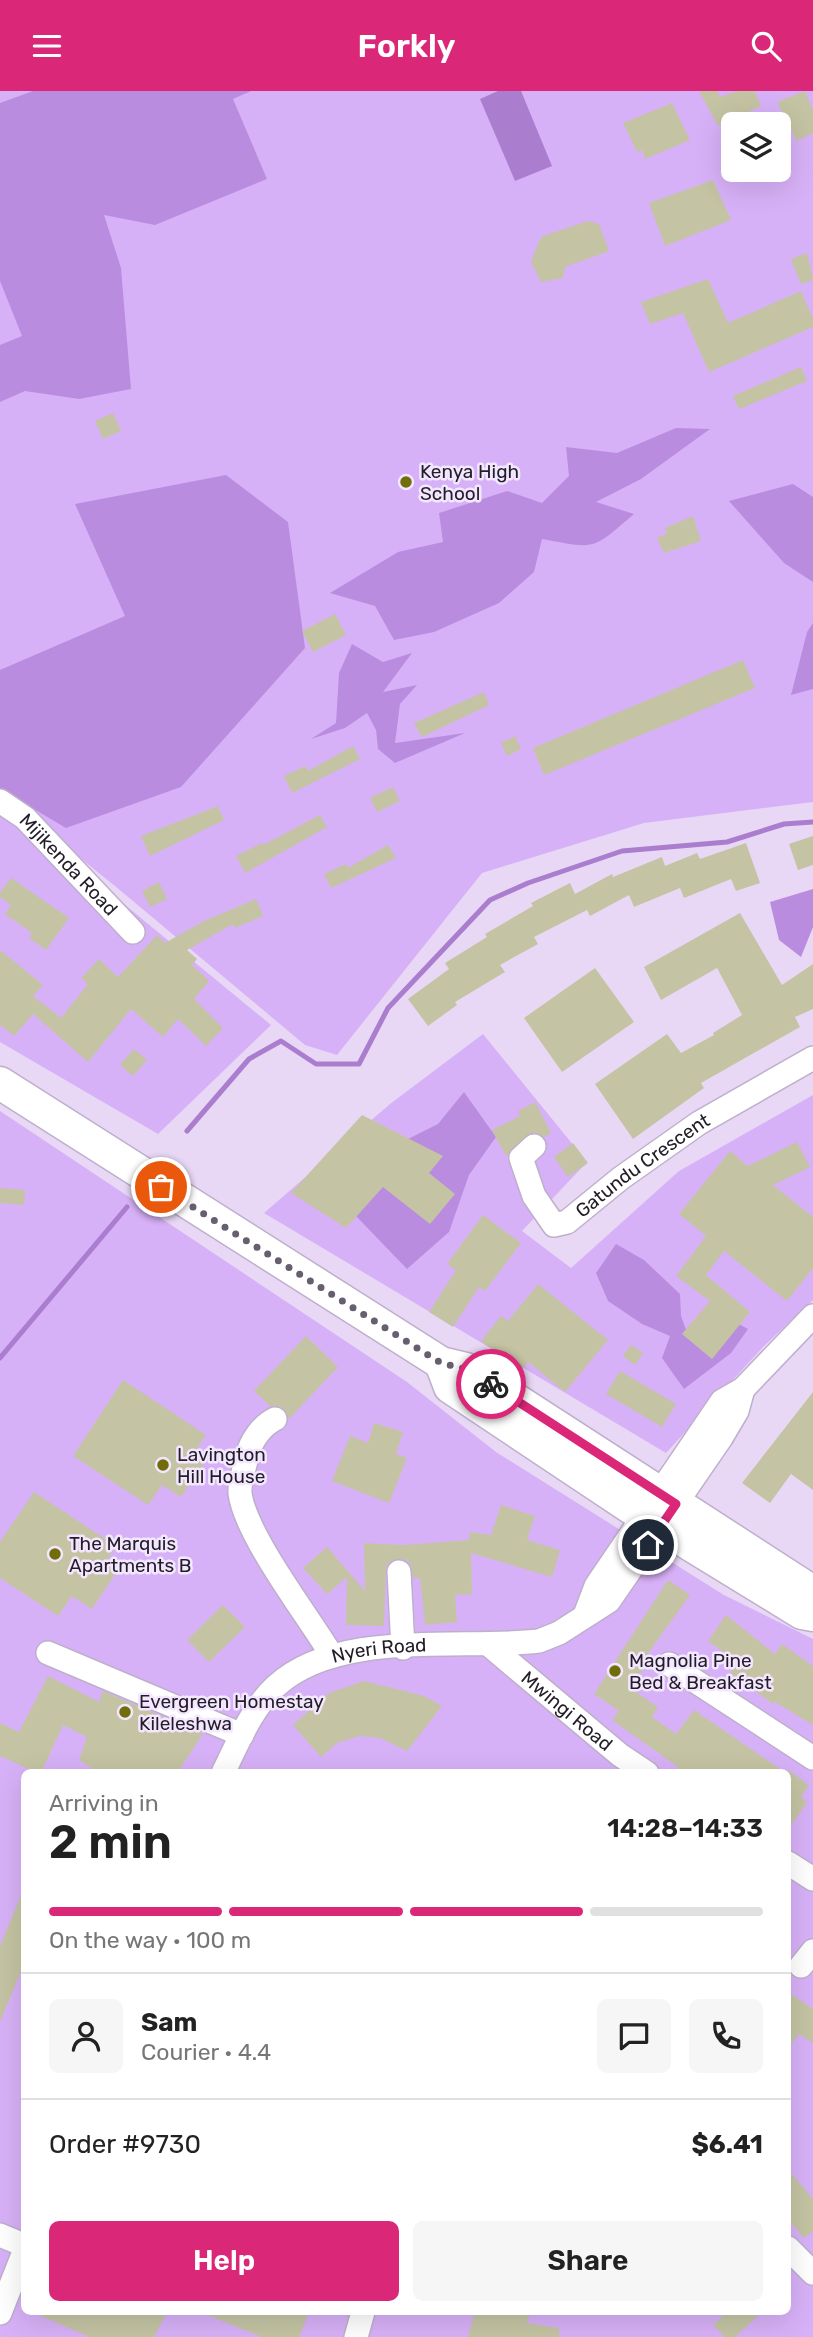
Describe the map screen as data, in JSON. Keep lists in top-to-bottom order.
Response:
{
  "streets": {
    "street": [
      "Mijikenda Road",
      "Gatundu Crescent",
      "Nyeri Road",
      "Mwingi Road"
    ]
  },
  "crossings": [
    ["Nyeri Road", "Mwingi Road"]
  ],
  "places": [
    "Kenya High School",
    "Lavington Hill House",
    "The Marquis Apartments B",
    "Magnolia Pine Bed & Breakfast",
    "Evergreen Homestay Kileleshwa"
  ],
  "page": {
    "header": "Forkly",
    "heading": ["2 min", "Arriving in", "14:28–14:33"],
    "panel": [
      "Sam",
      "Courier · 4.4",
      "Order #9730",
      "$6.41"
    ],
    "bar": "On the way · 100 m",
    "buttons": ["Help", "Share"]
  }
}
